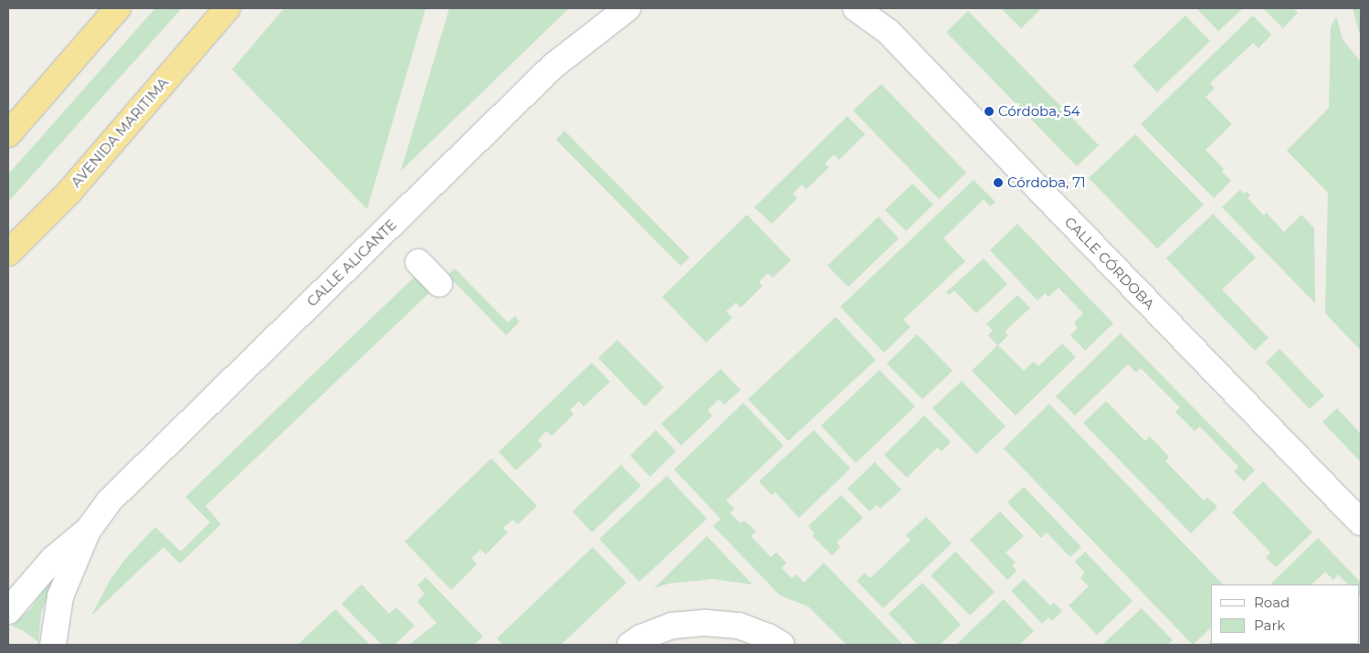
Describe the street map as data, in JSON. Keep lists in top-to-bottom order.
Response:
{
  "streets": {
    "highway": ["AVENIDA MARITIMA"],
    "street": ["CALLE ALICANTE", "CALLE CÓRDOBA"]
  },
  "places": ["Córdoba, 54", "Córdoba, 71"],
  "legend": ["Road", "Park"]
}
